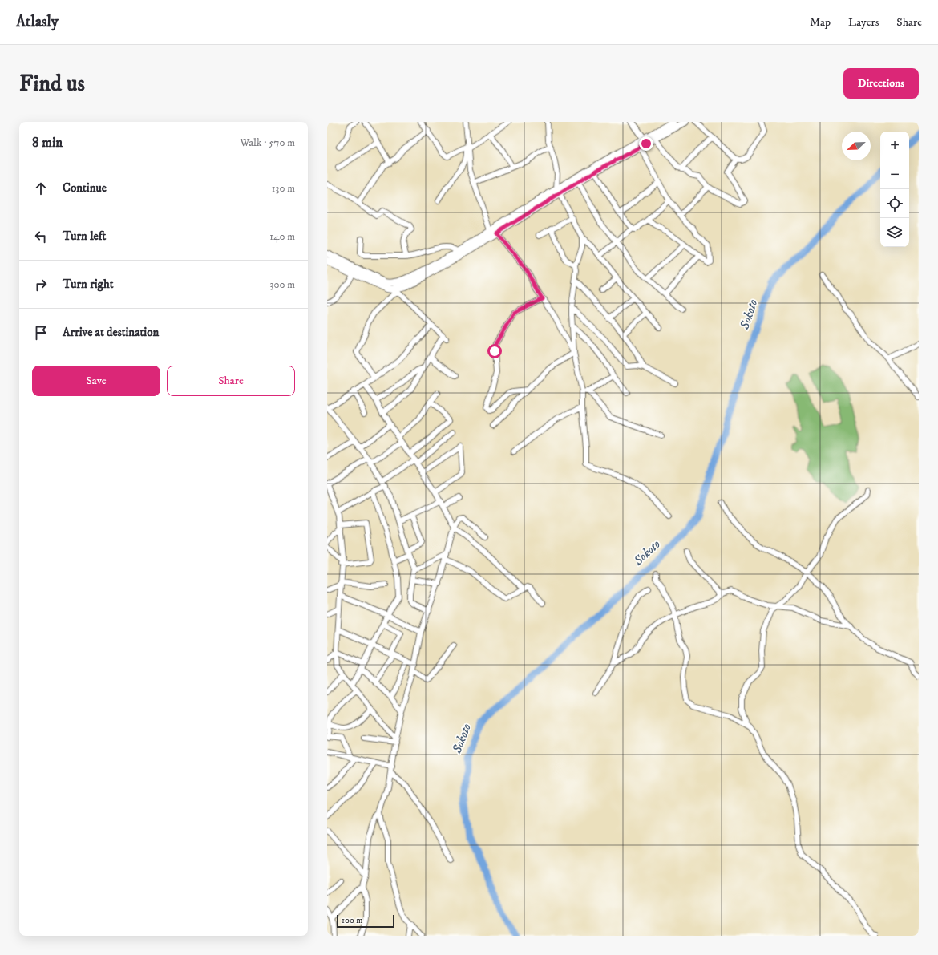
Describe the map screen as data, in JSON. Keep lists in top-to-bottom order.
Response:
{
  "water": ["Sokoto"],
  "scale_bar": "100 m",
  "north": "bottom left",
  "page": {
    "header": "Atlasly",
    "nav": ["Map", "Layers", "Share"],
    "buttons": [
      "Directions",
      ["Save", "Share"]
    ],
    "title": "Find us",
    "heading": ["8 min", "Walk · 570 m"],
    "map_buttons": ["+", "−"],
    "list": [
      ["Continue", "130 m"],
      ["Turn left", "140 m"],
      ["Turn right", "300 m"],
      "Arrive at destination"
    ],
    "scale": "100 m"
  }
}
